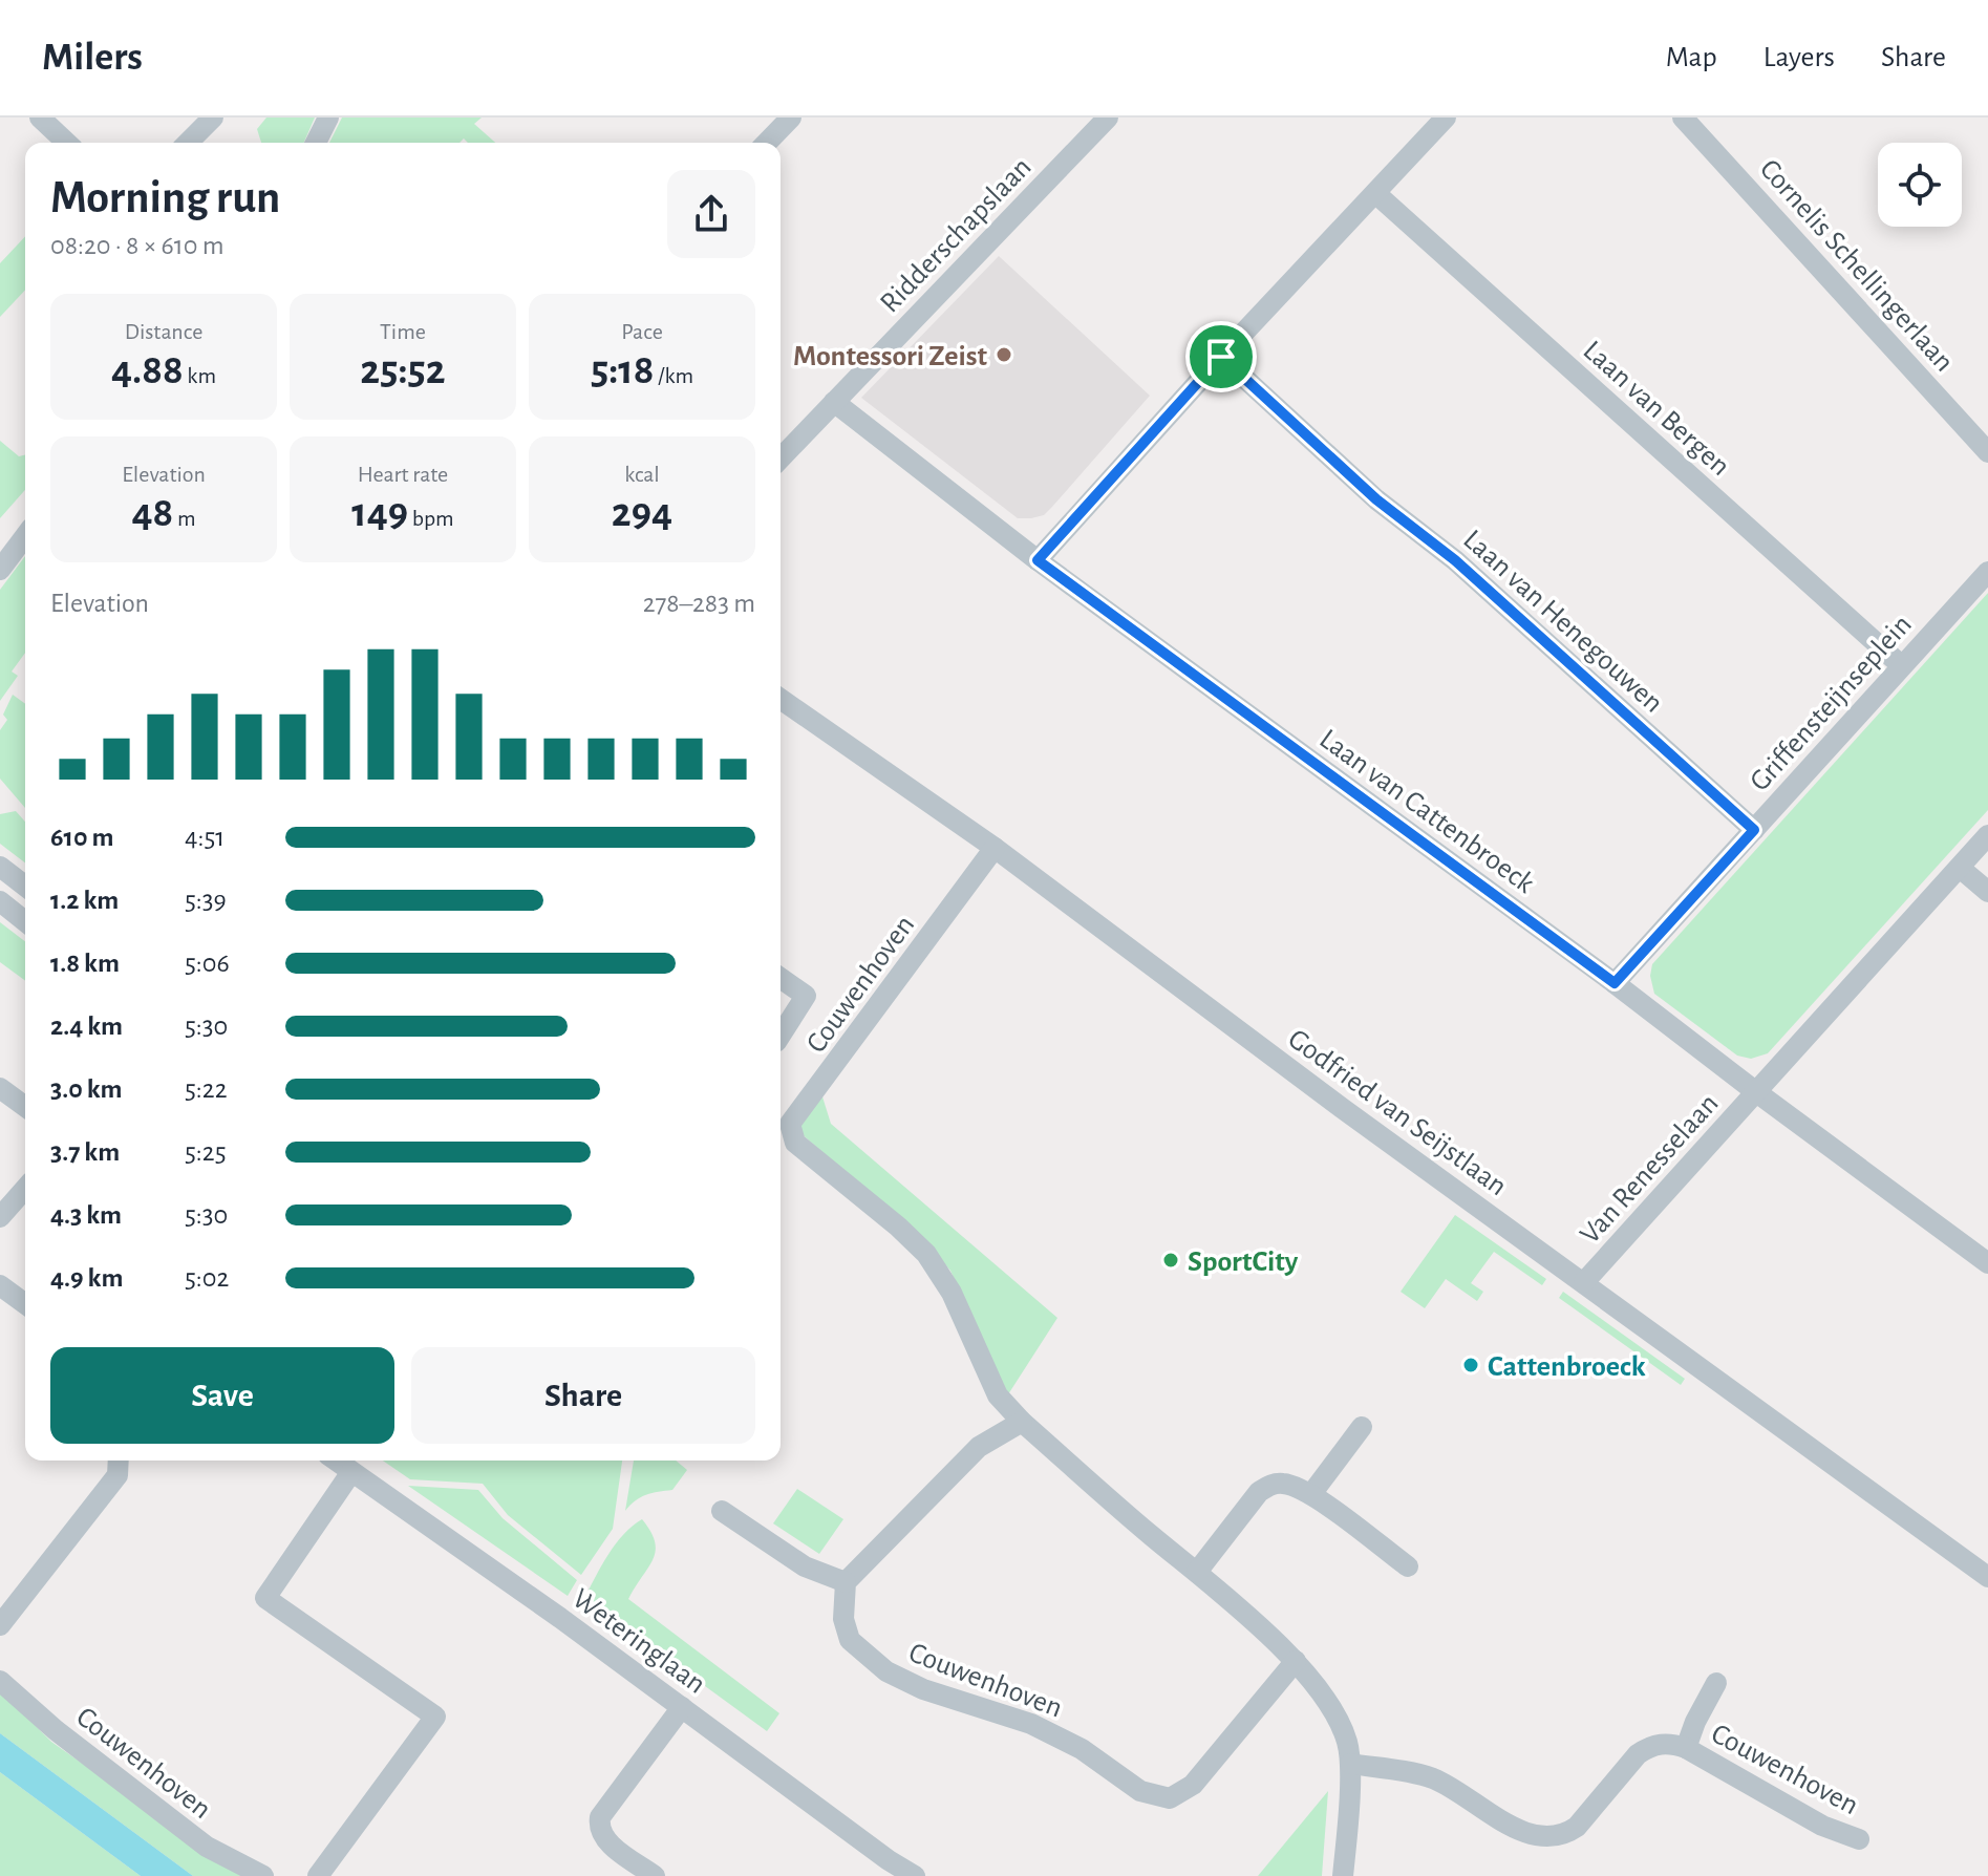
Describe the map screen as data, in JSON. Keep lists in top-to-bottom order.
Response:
{
  "streets": {
    "street": [
      "Ridderschapslaan",
      "Cornelis Schellingerlaan",
      "Laan van Bergen",
      "Laan van Henegouwen",
      "Griffensteijnseplein",
      "Laan van Cattenbroeck",
      "Couwenhoven",
      "Godfried van Seijstlaan",
      "Van Renesselaan",
      "Weteringlaan"
    ]
  },
  "crossings": [
    ["Ridderschapslaan", "Laan van Cattenbroeck"],
    ["Laan van Bergen", "Griffensteijnseplein"],
    ["Laan van Henegouwen", "Griffensteijnseplein"],
    ["Griffensteijnseplein", "Laan van Cattenbroeck"],
    ["Laan van Cattenbroeck", "Van Renesselaan"],
    ["Couwenhoven", "Godfried van Seijstlaan"],
    ["Godfried van Seijstlaan", "Van Renesselaan"]
  ],
  "places": ["Montessori Zeist", "SportCity", "Cattenbroeck"],
  "page": {
    "header": "Milers",
    "nav": ["Map", "Layers", "Share"],
    "heading": ["Morning run", "08:20 · 8 × 610 m"],
    "stats": [
      ["Distance", "4.88 km"],
      ["Time", "25:52"],
      ["Pace", "5:18 /km"],
      ["Elevation", "48 m"],
      ["Heart rate", "149 bpm"],
      ["kcal", "294"]
    ],
    "chart": ["Elevation", "278–283 m"],
    "list": [
      {
        "name": "610 m",
        "note": "4:51"
      },
      {
        "name": "1.2 km",
        "note": "5:39"
      },
      {
        "name": "1.8 km",
        "note": "5:06"
      },
      {
        "name": "2.4 km",
        "note": "5:30"
      },
      {
        "name": "3.0 km",
        "note": "5:22"
      },
      {
        "name": "3.7 km",
        "note": "5:25"
      },
      {
        "name": "4.3 km",
        "note": "5:30"
      },
      {
        "name": "4.9 km",
        "note": "5:02"
      }
    ],
    "buttons": ["Save", "Share"]
  }
}
